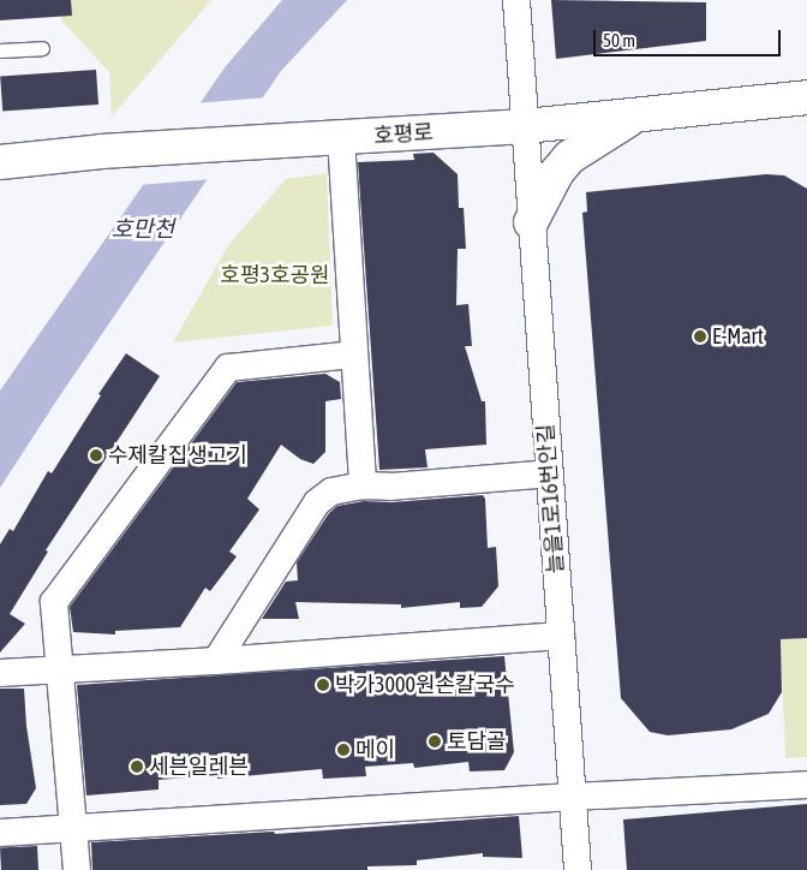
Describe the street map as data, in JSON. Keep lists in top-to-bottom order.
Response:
{
  "streets": {
    "street": ["호평로", "늘을1로16번안길"]
  },
  "crossings": [
    ["호평로", "늘을1로16번안길"]
  ],
  "water": ["호만천"],
  "parks": ["호평3호공원"],
  "places": [
    "E-Mart",
    "수제칼집생고기",
    "박가3000원손칼국수",
    "토담골",
    "메이",
    "세븐일레븐"
  ],
  "scale_bar": "50 m"
}
